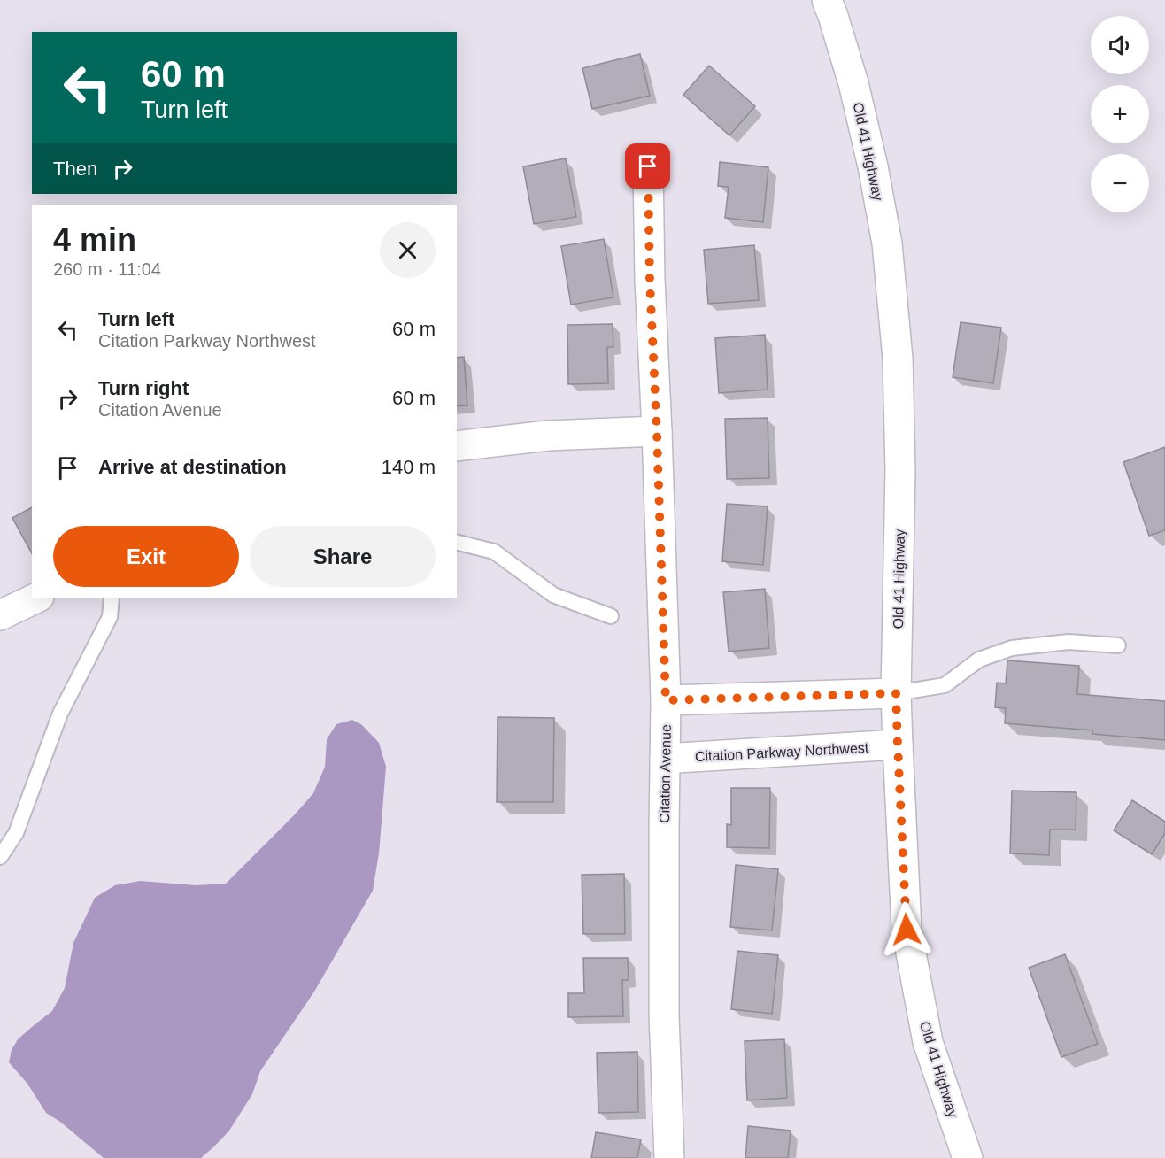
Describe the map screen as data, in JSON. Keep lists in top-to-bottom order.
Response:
{
  "streets": {
    "street": ["Old 41 Highway", "Citation Parkway Northwest", "Citation Avenue"]
  },
  "crossings": [
    ["Old 41 Highway", "Citation Parkway Northwest"],
    ["Citation Parkway Northwest", "Citation Avenue"]
  ],
  "page": {
    "map_buttons": ["+", "−"],
    "turn": ["60 m", "Turn left"],
    "then": "Then",
    "heading": ["4 min", "260 m · 11:04"],
    "list": [
      {
        "name": "Turn left",
        "note": "Citation Parkway Northwest",
        "value": "60 m"
      },
      {
        "name": "Turn right",
        "note": "Citation Avenue",
        "value": "60 m"
      },
      {
        "name": "Arrive at destination",
        "value": "140 m"
      }
    ],
    "buttons": ["Exit", "Share"]
  }
}
